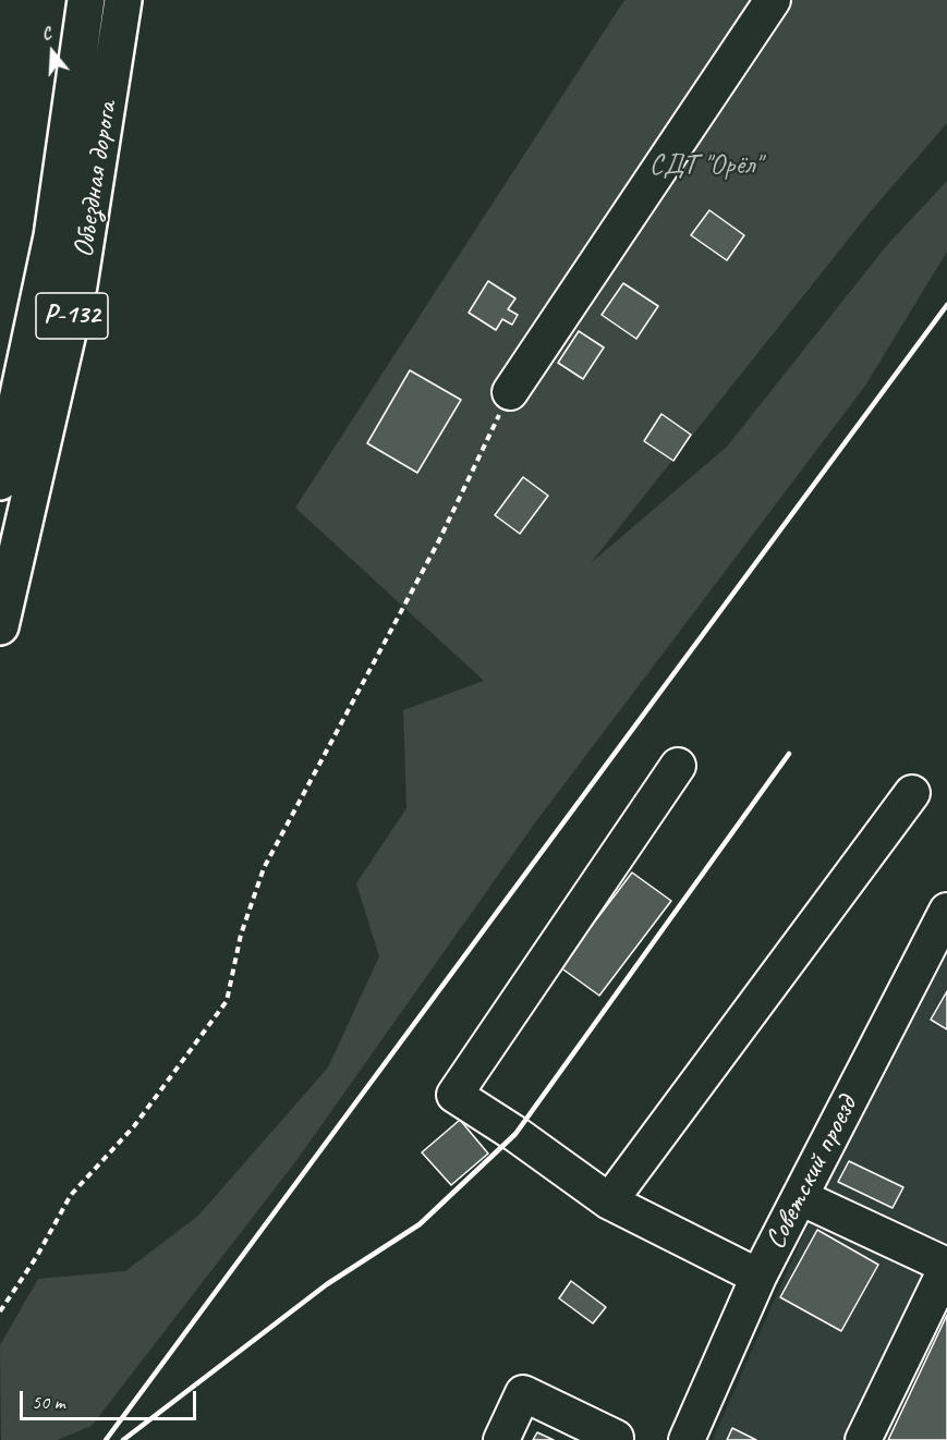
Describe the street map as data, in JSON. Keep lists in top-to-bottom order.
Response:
{
  "streets": {
    "highway": ["Объездная дорога", "Р-132"],
    "street": ["Советский проезд"]
  },
  "parks": ["СДТ \"Орёл\""],
  "scale_bar": "50 m",
  "north": "top"
}
